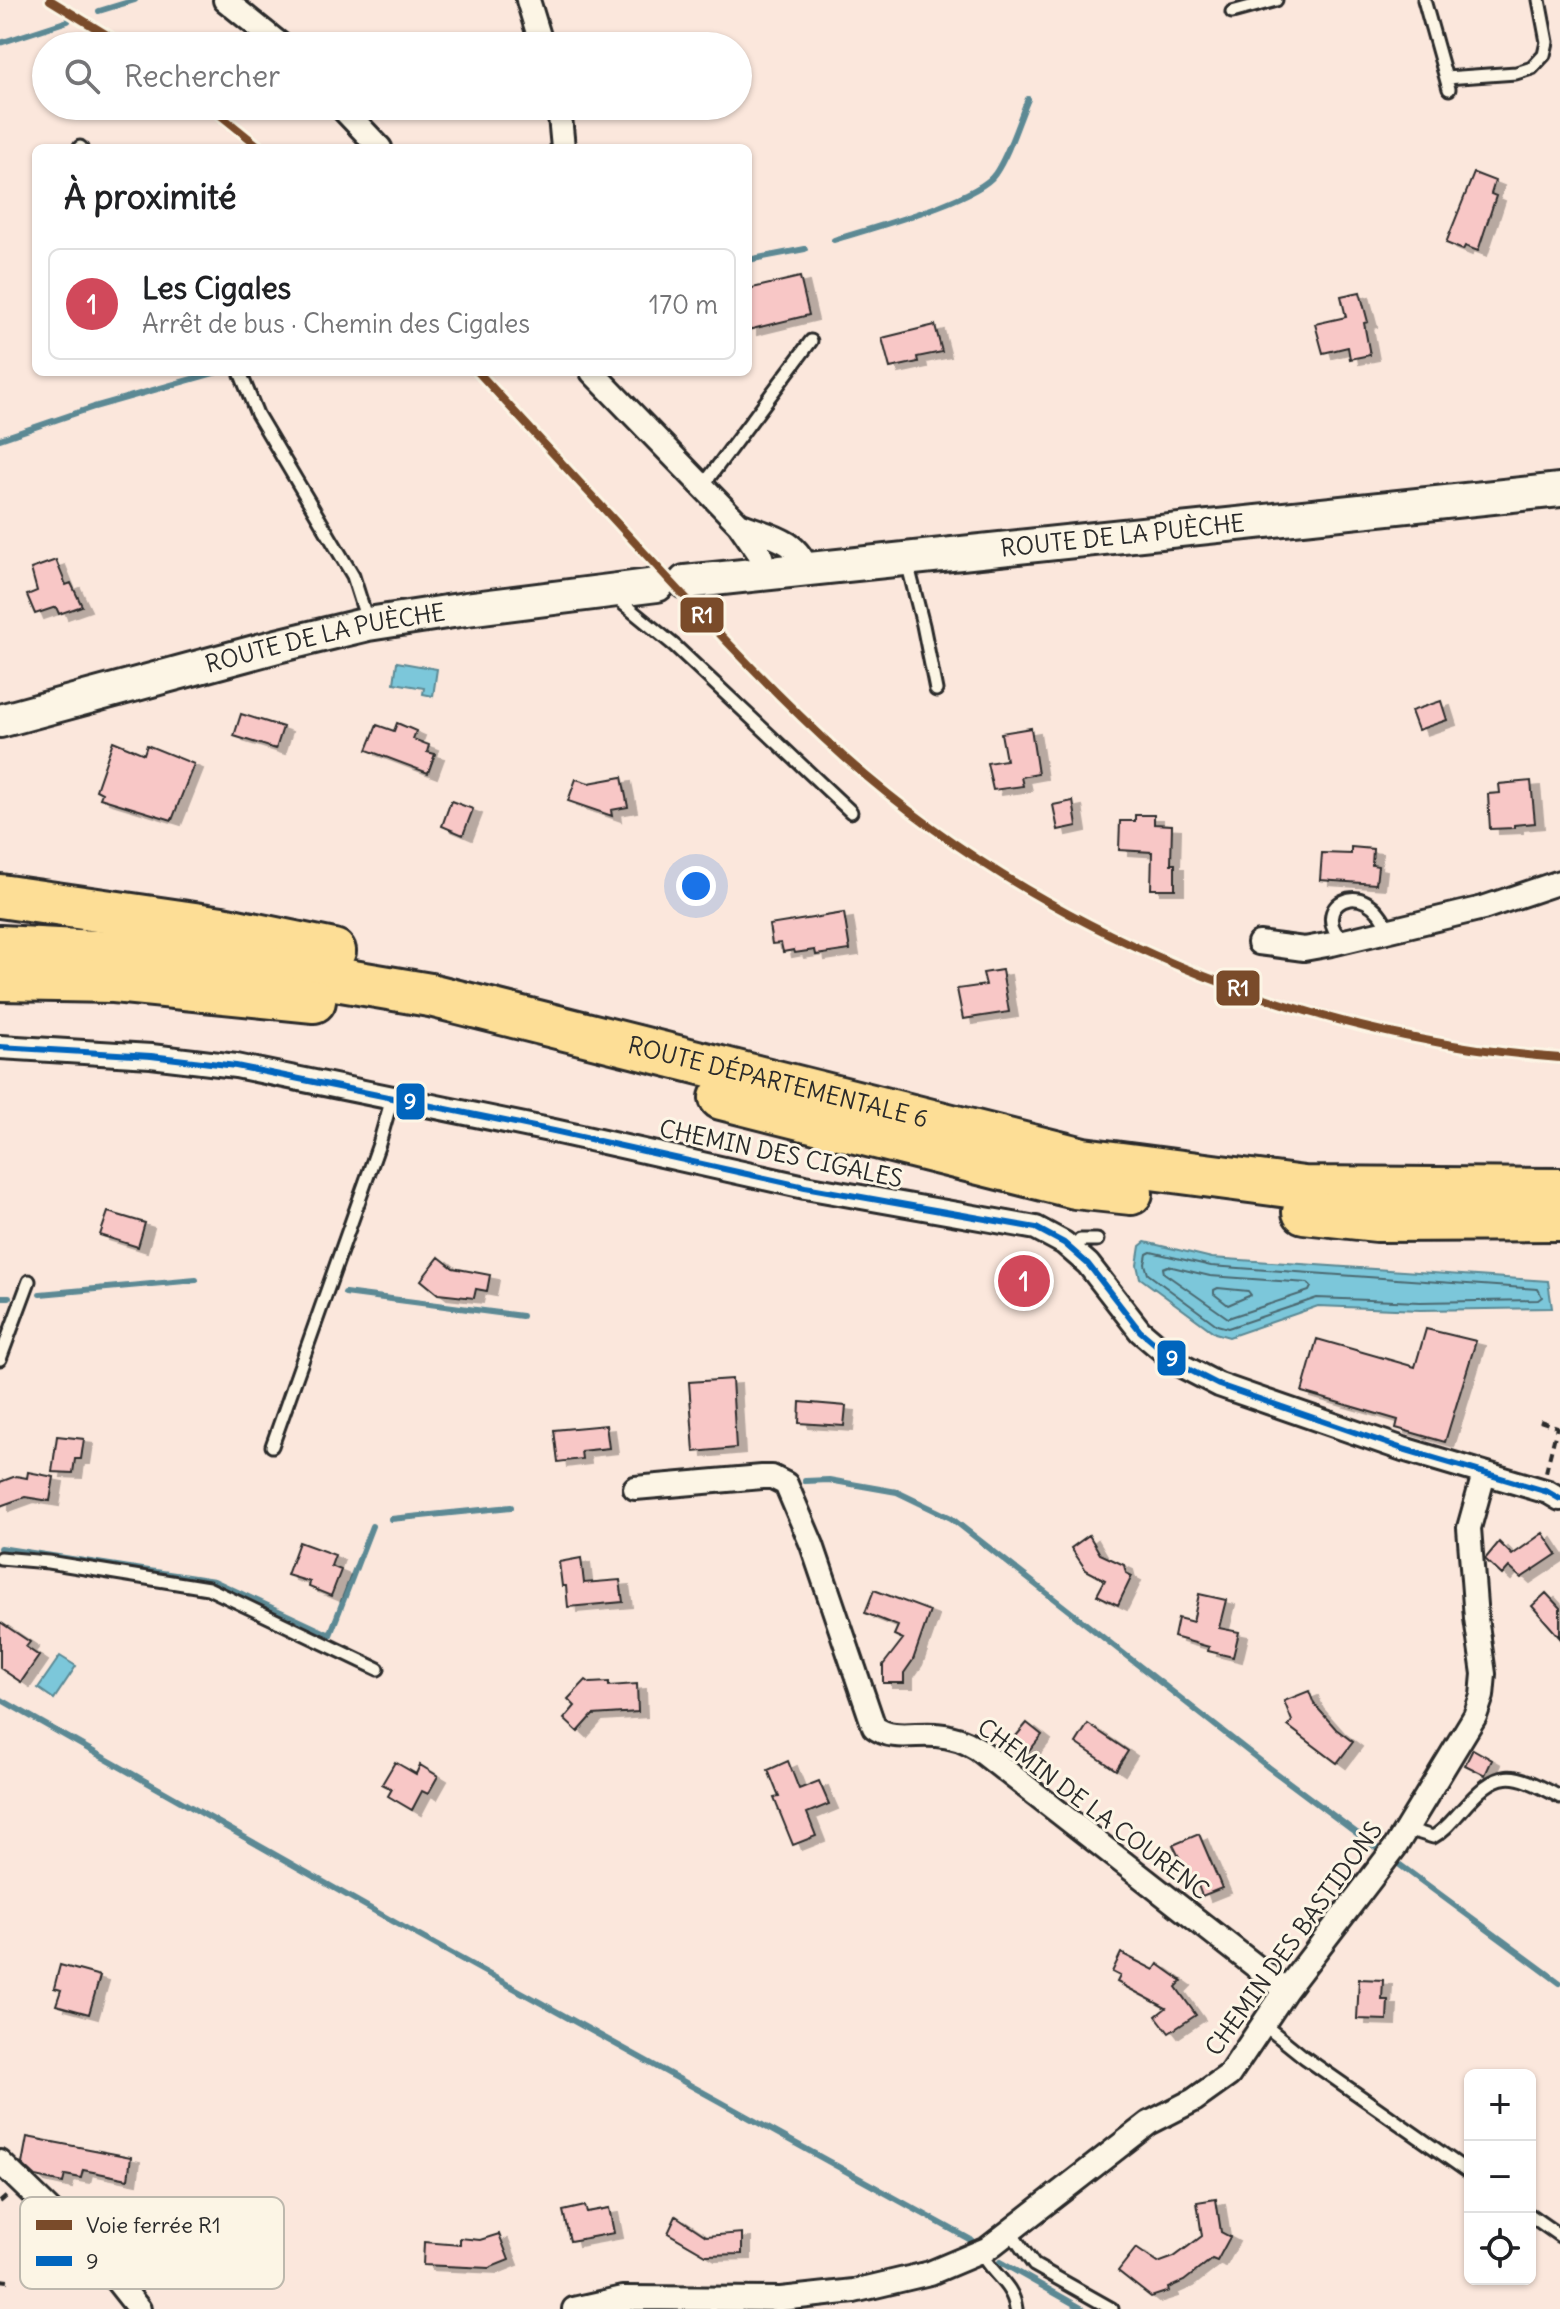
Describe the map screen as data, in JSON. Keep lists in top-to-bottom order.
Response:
{
  "streets": {
    "highway": ["ROUTE DÉPARTEMENTALE 6"],
    "main road": ["ROUTE DE LA PUÈCHE"],
    "street": ["CHEMIN DES CIGALES", "CHEMIN DE LA COURENC", "CHEMIN DES BASTIDONS"]
  },
  "crossings": [
    ["CHEMIN DES CIGALES", "CHEMIN DES BASTIDONS"],
    ["CHEMIN DE LA COURENC", "CHEMIN DES BASTIDONS"]
  ],
  "lines": ["rail line R1", "transit line 9"],
  "legend": ["Voie ferrée R1", "9"],
  "page": {
    "search": "Rechercher",
    "heading": "À proximité",
    "list": [
      {
        "mark": "1",
        "name": "Les Cigales",
        "note": "Arrêt de bus · Chemin des Cigales",
        "value": "170 m"
      }
    ],
    "pins": "1",
    "map_buttons": ["+", "−"]
  }
}
